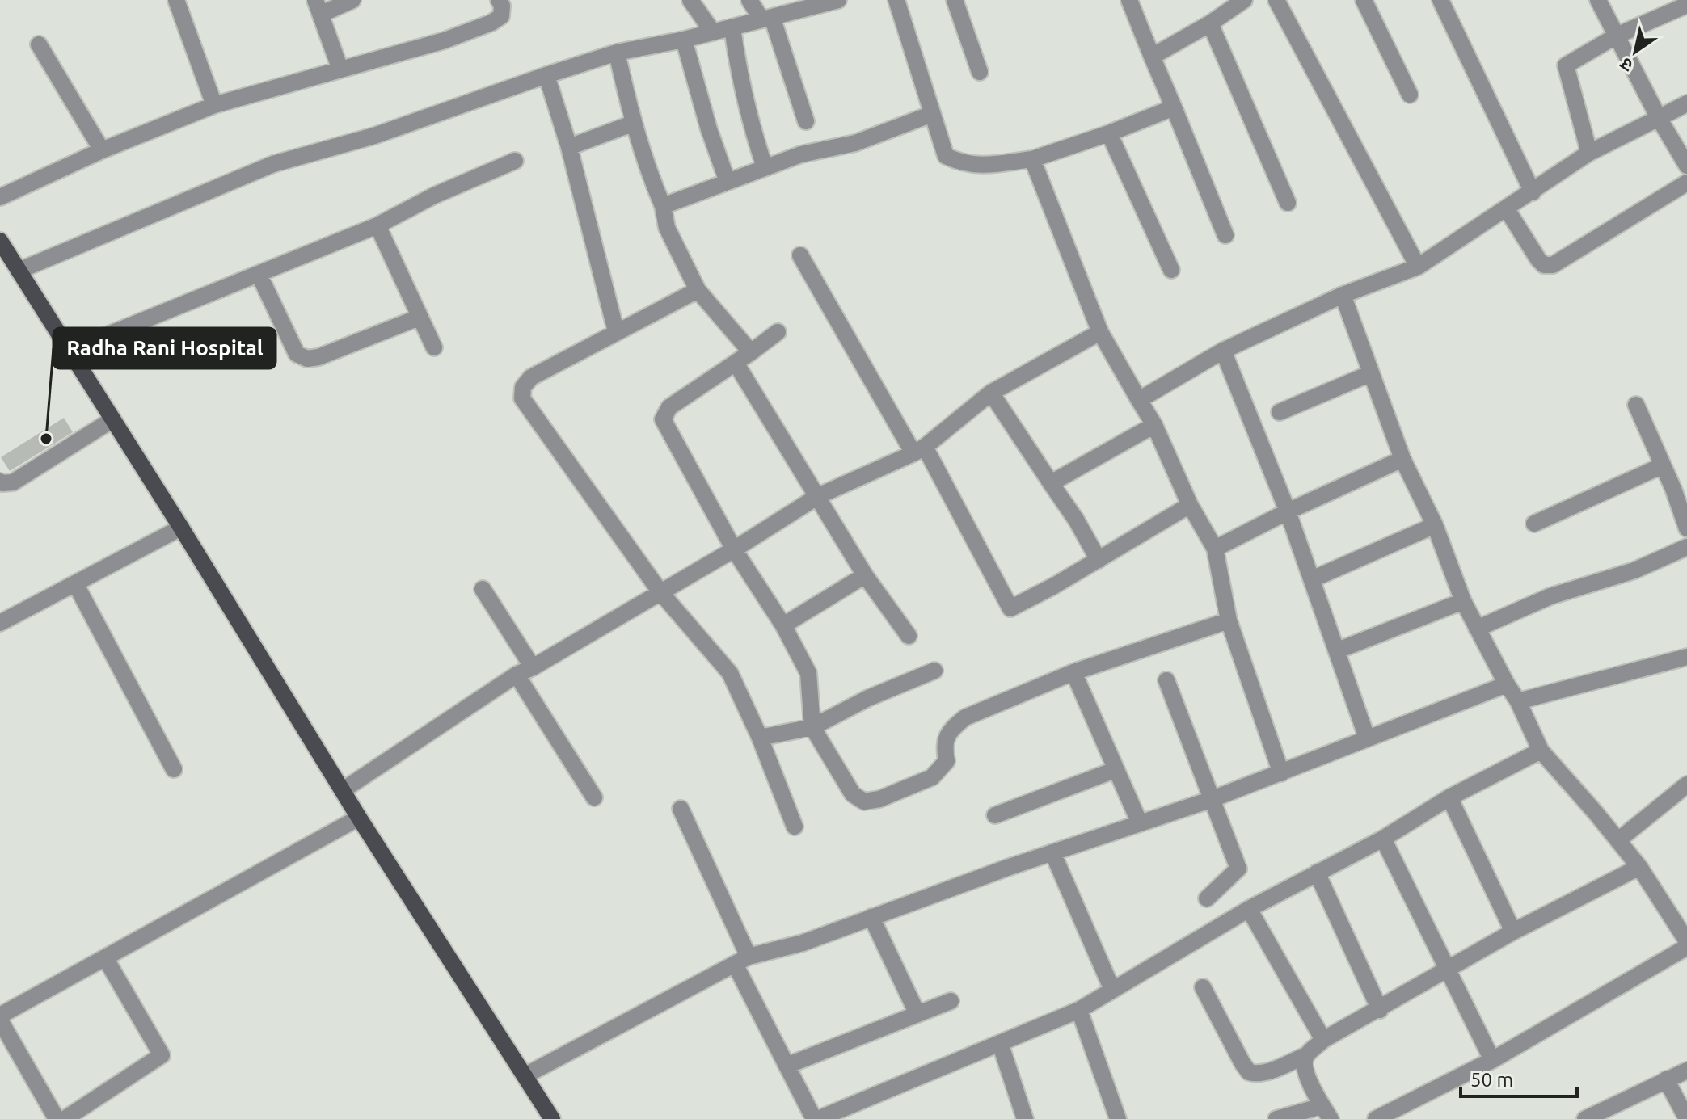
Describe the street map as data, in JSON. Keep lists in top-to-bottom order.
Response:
{
  "places": ["Radha Rani Hospital"],
  "scale_bar": "50 m",
  "north": "bottom left"
}
